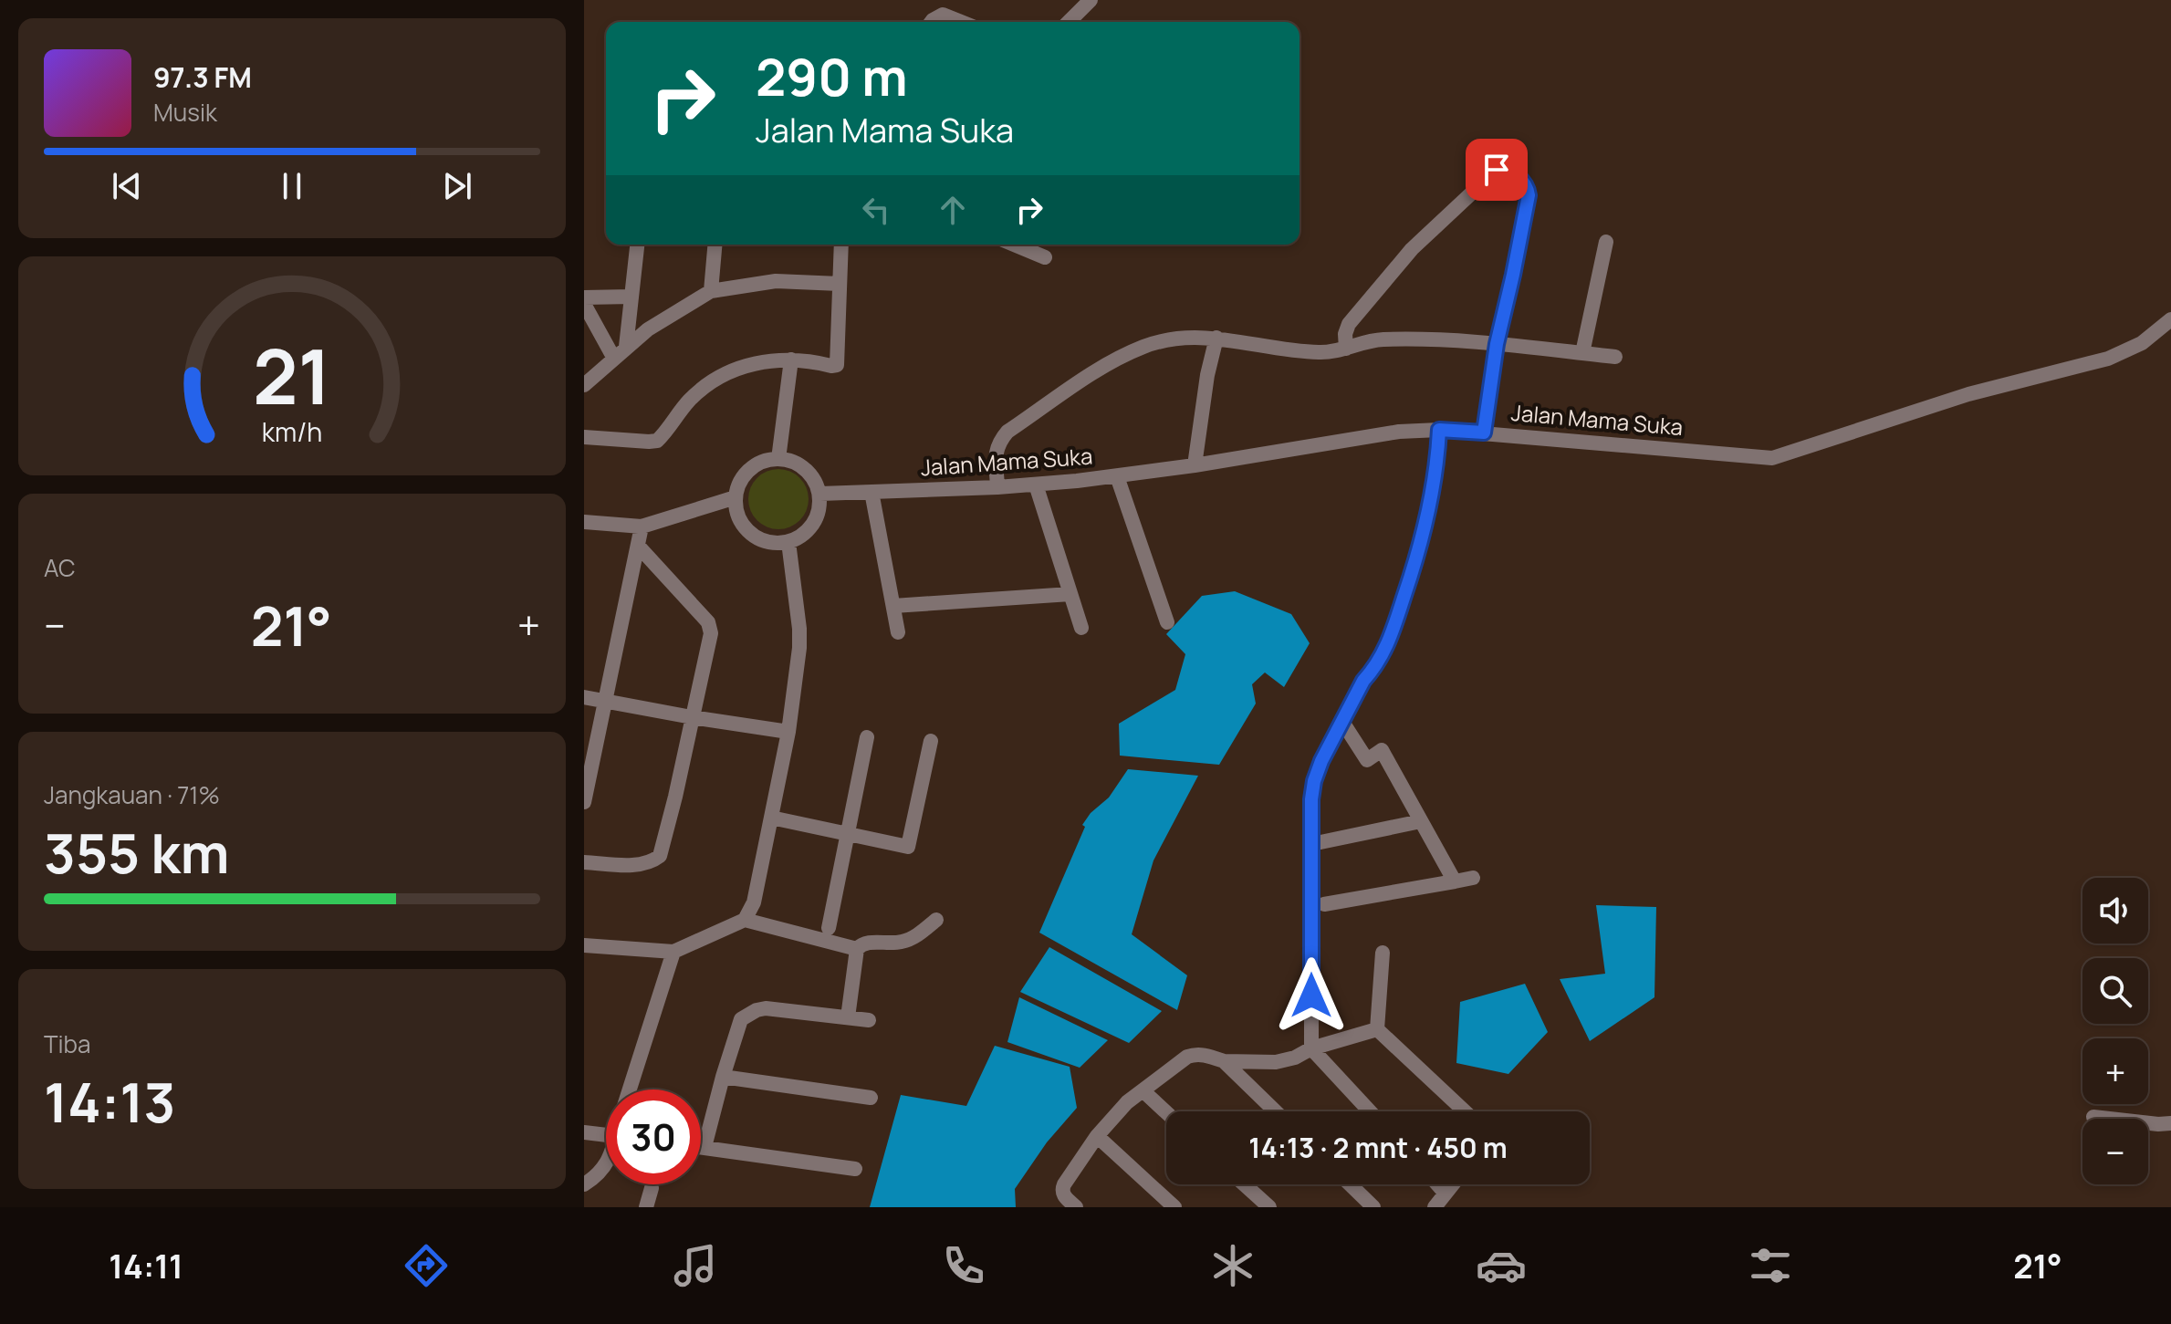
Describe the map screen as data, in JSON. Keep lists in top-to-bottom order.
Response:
{
  "streets": {
    "street": ["Jalan Mama Suka"]
  },
  "page": {
    "turn": ["290 m", "Jalan Mama Suka"],
    "song": ["97.3 FM", "Musik"],
    "tile": [
      "AC",
      ["Jangkauan · 71%", "355 km"],
      ["Tiba", "14:13"]
    ],
    "heat": ["−", "21°", "+"],
    "map_buttons": ["+", "−"],
    "limit": "30",
    "trip": "14:13 · 2 mnt · 450 m",
    "tabs": ["14:11", "21°"],
    "gauge": ["21", "km/h"]
  }
}
